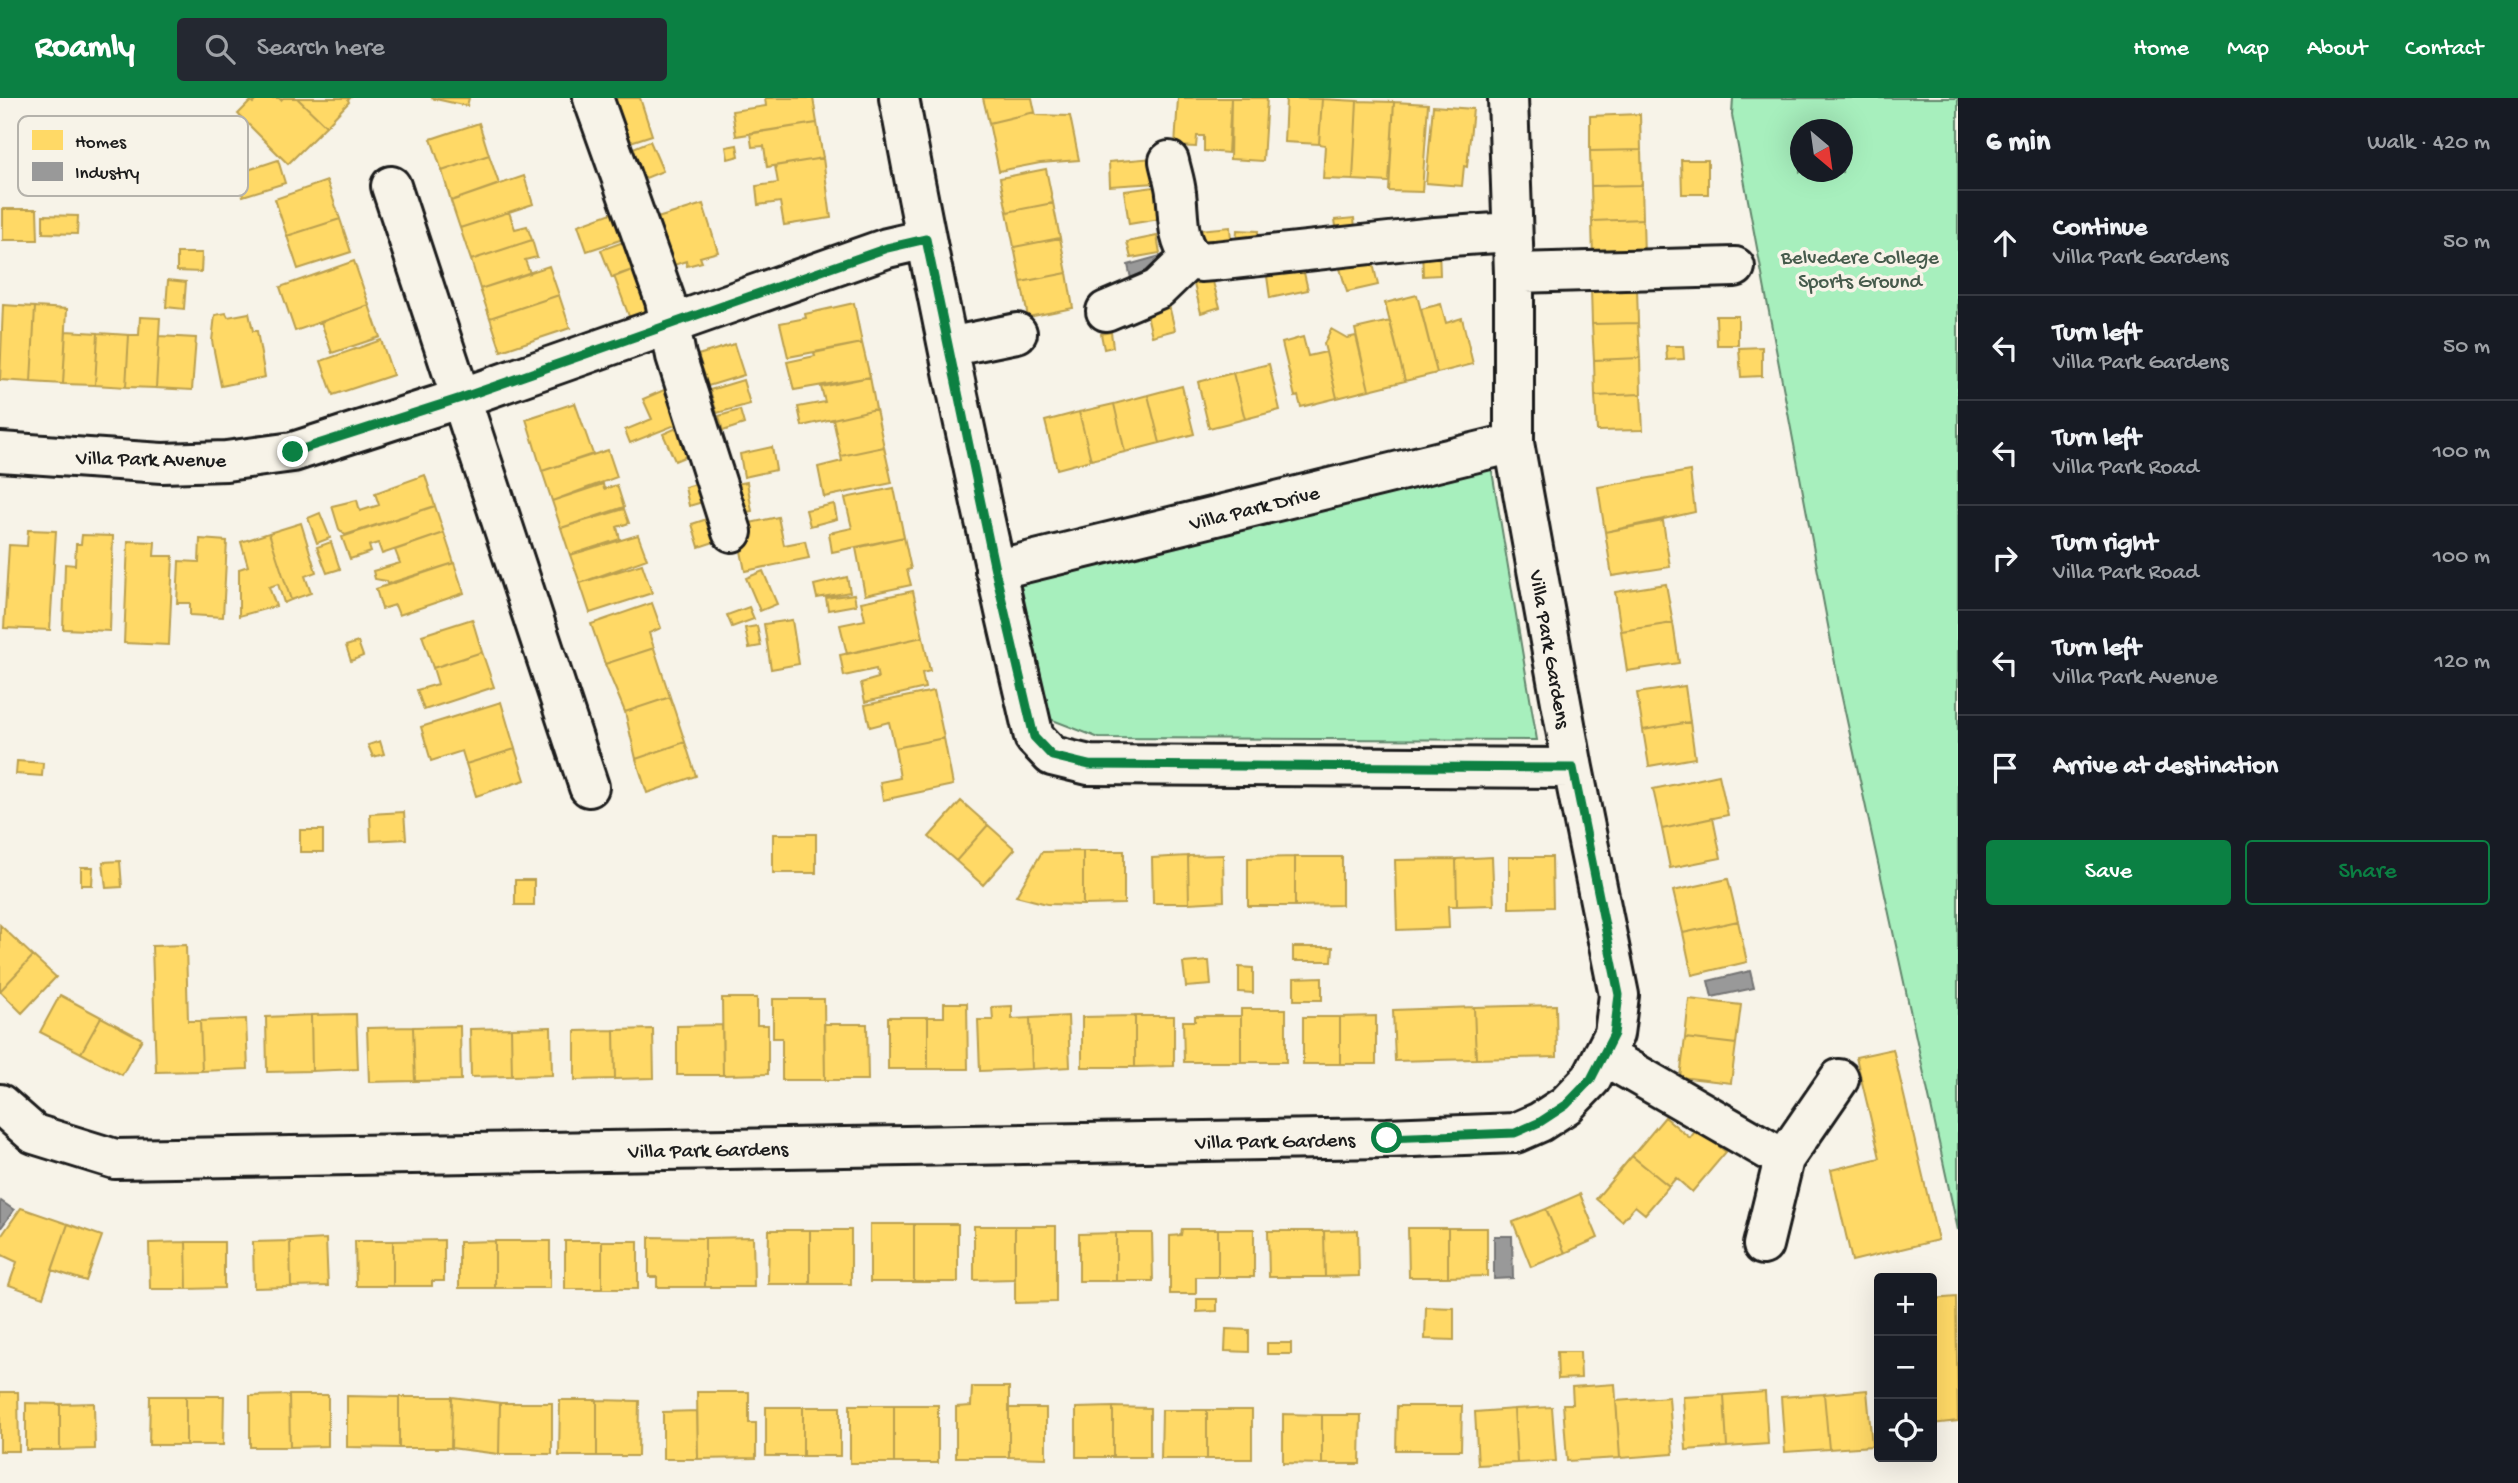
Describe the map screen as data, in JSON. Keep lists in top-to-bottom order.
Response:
{
  "streets": {
    "street": ["Villa Park Avenue", "Villa Park Drive", "Villa Park Gardens"]
  },
  "crossings": [
    ["Villa Park Drive", "Villa Park Gardens"]
  ],
  "parks": ["Belvedere College Sports Ground"],
  "legend": ["Homes", "Industry"],
  "north": "bottom right",
  "page": {
    "header": "Roamly",
    "search": "Search here",
    "nav": [
      "Home",
      "Map",
      "About",
      "Contact"
    ],
    "heading": ["6 min", "Walk · 420 m"],
    "list": [
      ["Continue", "Villa Park Gardens", "50 m"],
      ["Turn left", "Villa Park Gardens", "50 m"],
      ["Turn left", "Villa Park Road", "100 m"],
      ["Turn right", "Villa Park Road", "100 m"],
      ["Turn left", "Villa Park Avenue", "120 m"],
      "Arrive at destination"
    ],
    "buttons": ["Save", "Share"],
    "map_buttons": ["+", "−"]
  }
}
